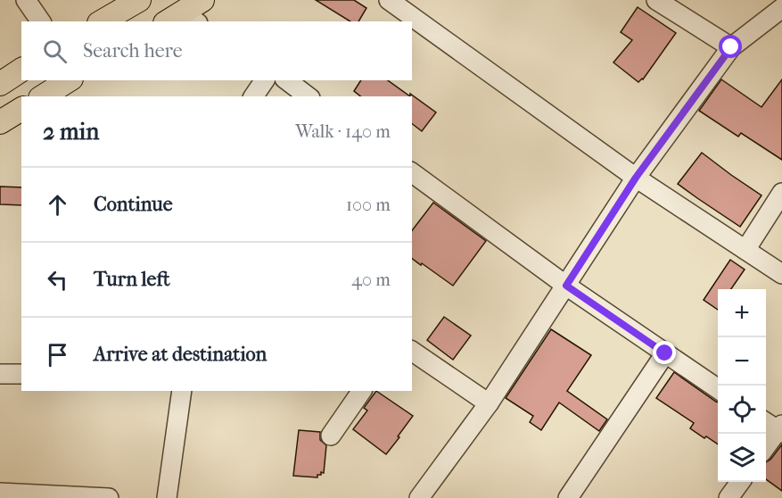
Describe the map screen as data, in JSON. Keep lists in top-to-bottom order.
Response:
{
  "page": {
    "search": "Search here",
    "heading": ["2 min", "Walk · 140 m"],
    "list": [
      ["Continue", "100 m"],
      ["Turn left", "40 m"],
      "Arrive at destination"
    ],
    "map_buttons": ["+", "−"]
  }
}
